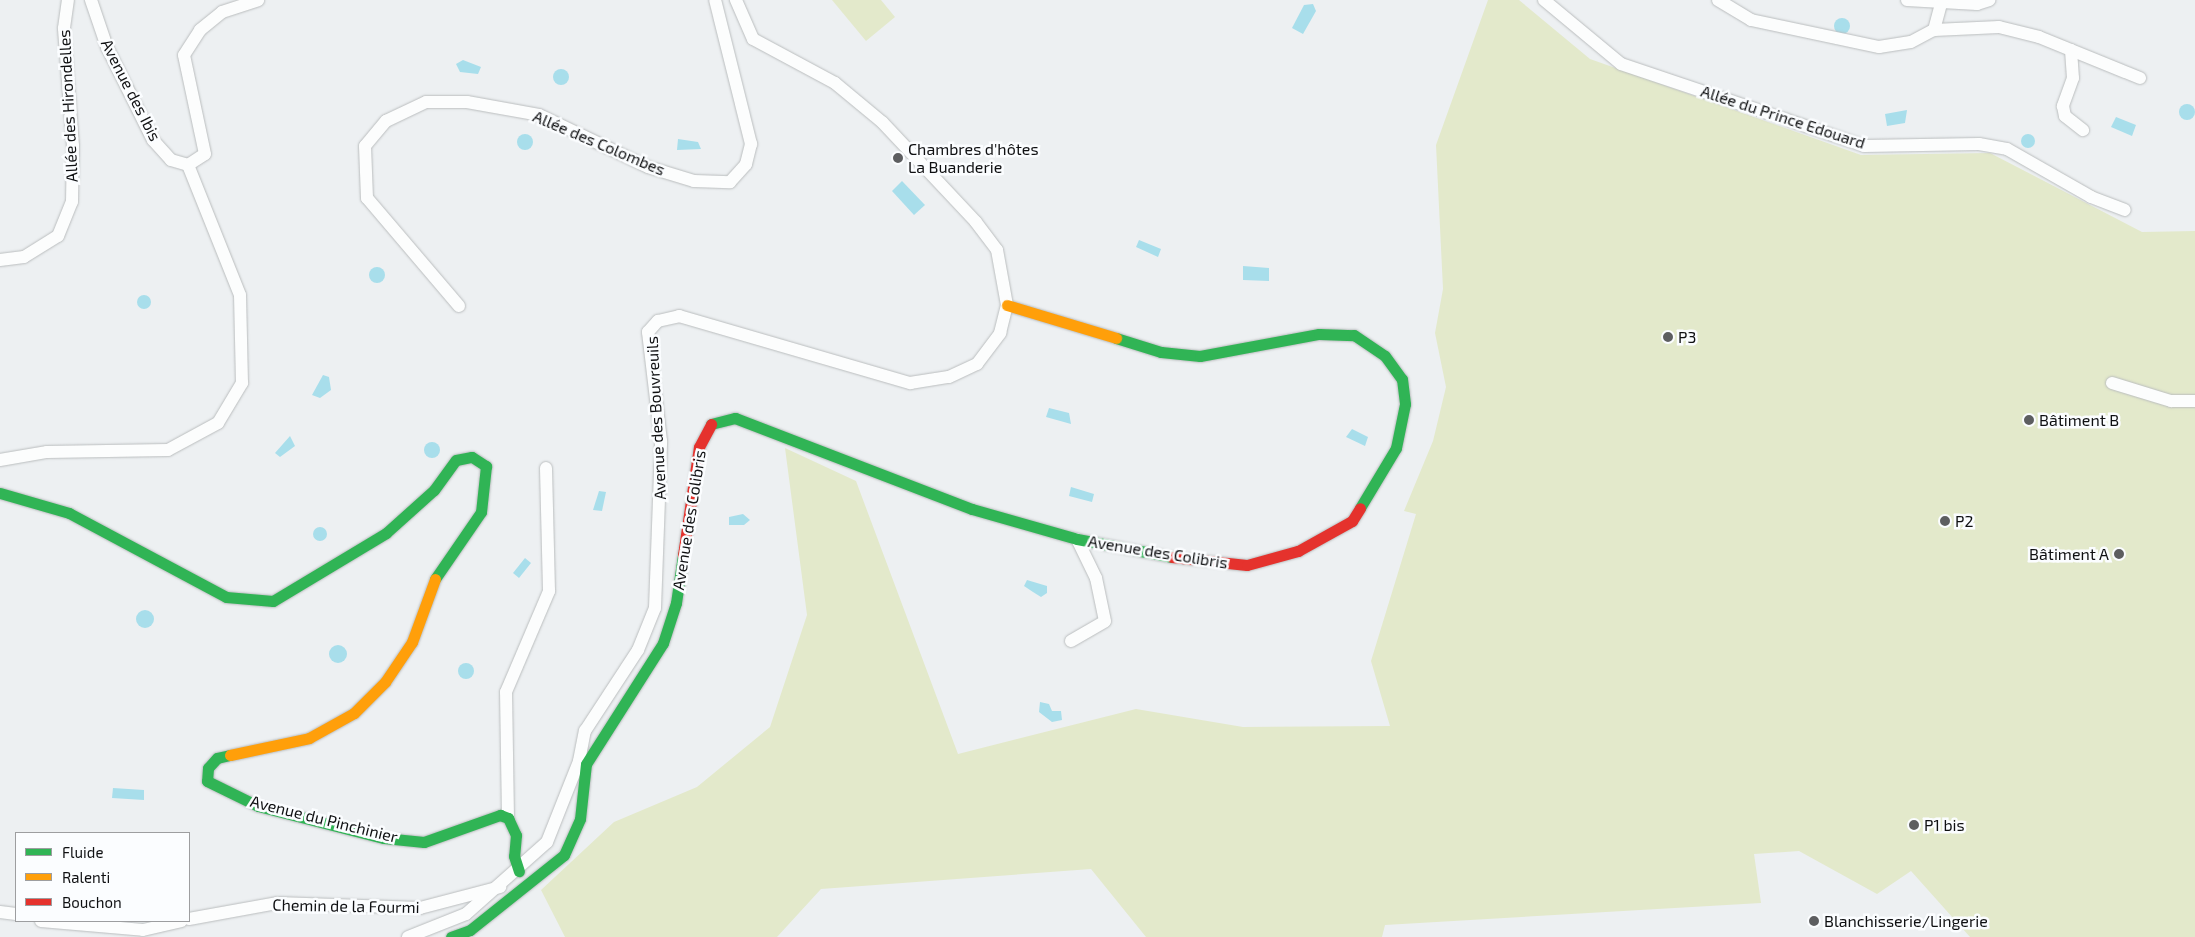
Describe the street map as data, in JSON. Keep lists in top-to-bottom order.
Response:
{
  "streets": {
    "street": [
      "Avenue des Ibis",
      "Allée des Hirondelles",
      "Allée du Prince Edouard",
      "Allée des Colombes",
      "Avenue des Bouvreuils",
      "Avenue des Colibris",
      "Avenue du Pinchinier",
      "Chemin de la Fourmi"
    ]
  },
  "crossings": [
    ["Avenue des Bouvreuils", "Avenue des Colibris"],
    ["Avenue des Bouvreuils", "Chemin de la Fourmi"]
  ],
  "places": [
    "Chambres d'hôtes La Buanderie",
    "P3",
    "Bâtiment B",
    "P2",
    "Bâtiment A",
    "P1 bis",
    "Blanchisserie/Lingerie"
  ],
  "legend": ["Fluide", "Ralenti", "Bouchon"]
}
